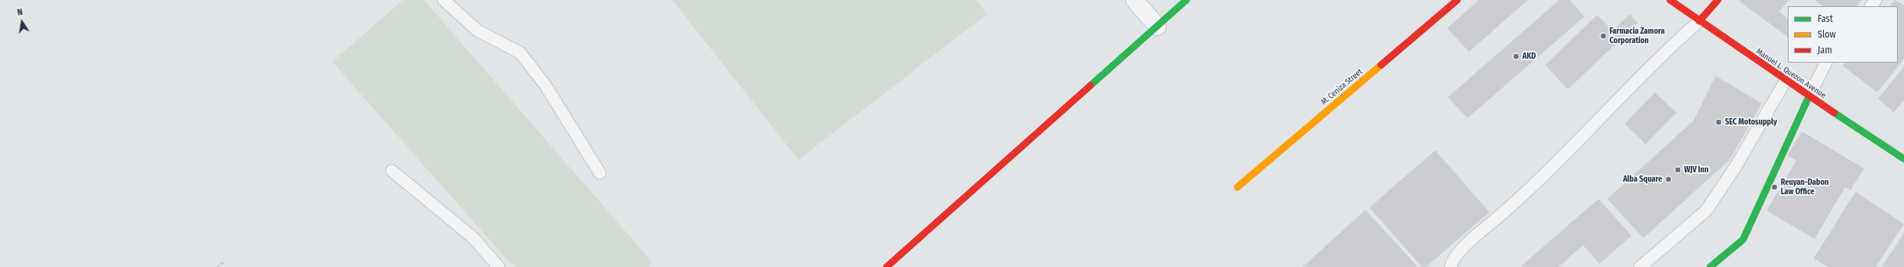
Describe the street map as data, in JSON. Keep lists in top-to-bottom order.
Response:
{
  "streets": {
    "street": ["Manuel L. Quezon Avenue", "M. Ceniza Street"]
  },
  "places": [
    "Farmacia Zamora Corporation",
    "AKD",
    "SEC Motosupply",
    "WJV Inn",
    "Alba Square",
    "Reuyan-Dabon Law Office"
  ],
  "legend": ["Fast", "Slow", "Jam"],
  "north": "top"
}
